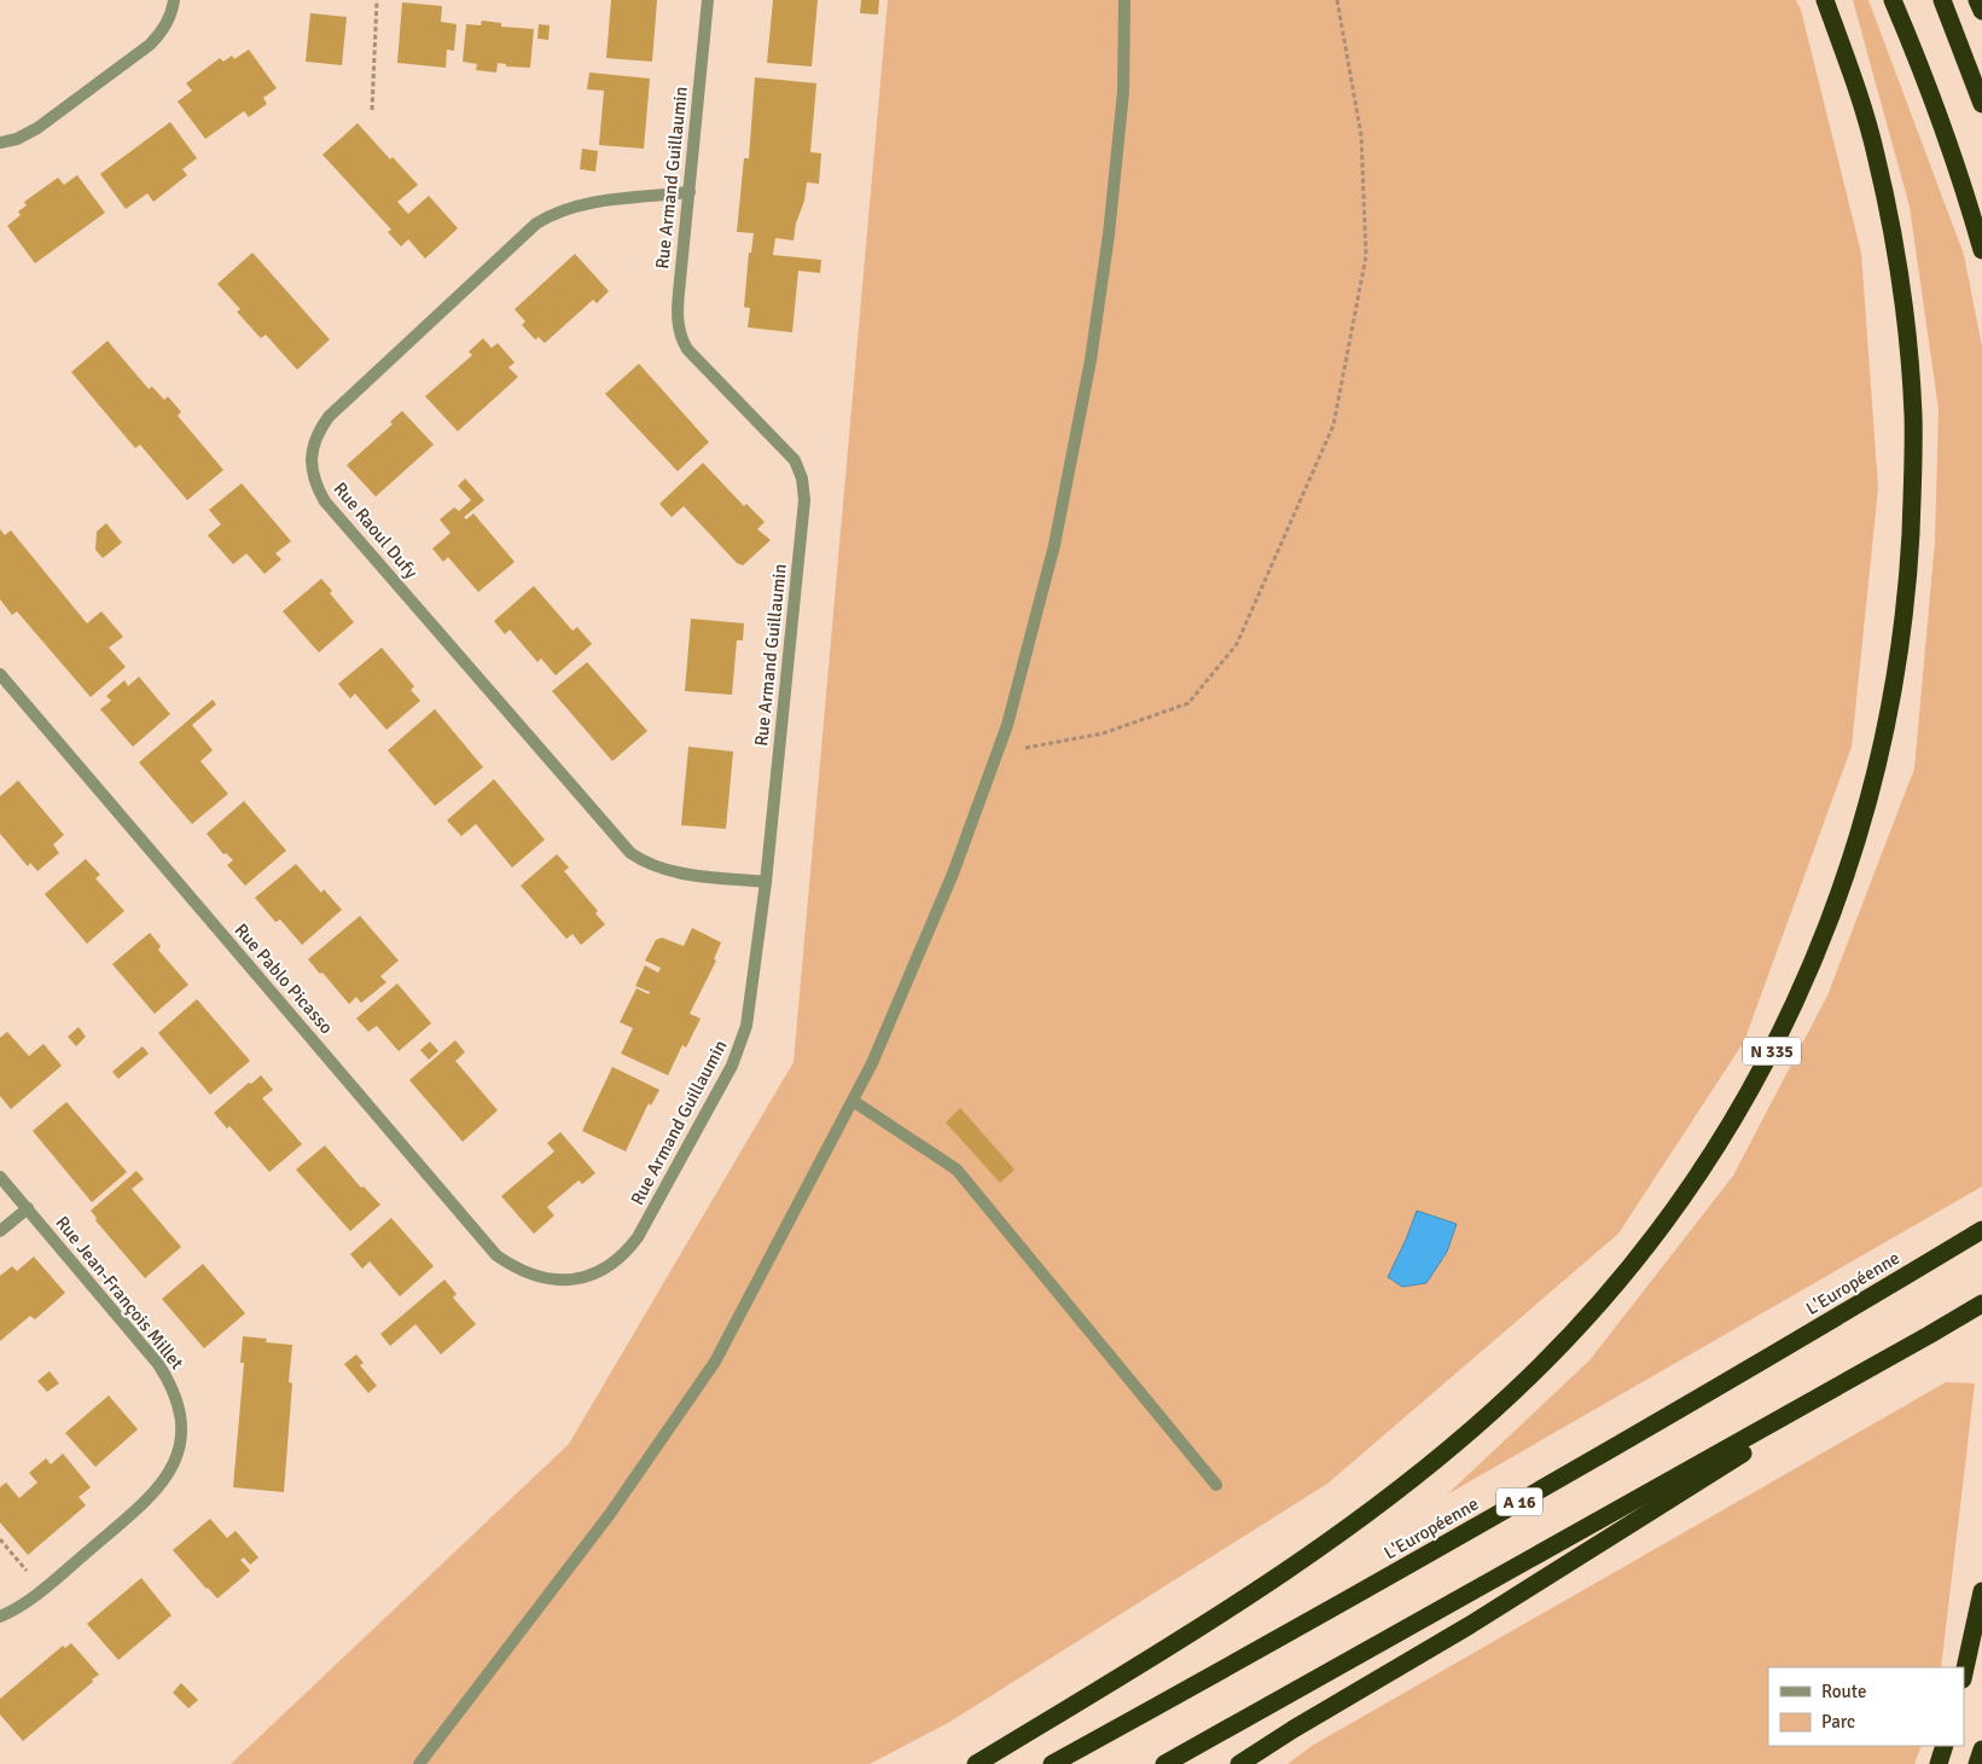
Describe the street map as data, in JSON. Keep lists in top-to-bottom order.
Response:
{
  "streets": {
    "highway": ["N 335", "L'Européenne", "A 16"],
    "street": [
      "Rue Armand Guillaumin",
      "Rue Raoul Dufy",
      "Rue Pablo Picasso",
      "Rue Jean-François Millet"
    ]
  },
  "crossings": [
    ["Rue Armand Guillaumin", "Rue Raoul Dufy"],
    ["Rue Armand Guillaumin", "Rue Pablo Picasso"]
  ],
  "legend": ["Route", "Parc"]
}
